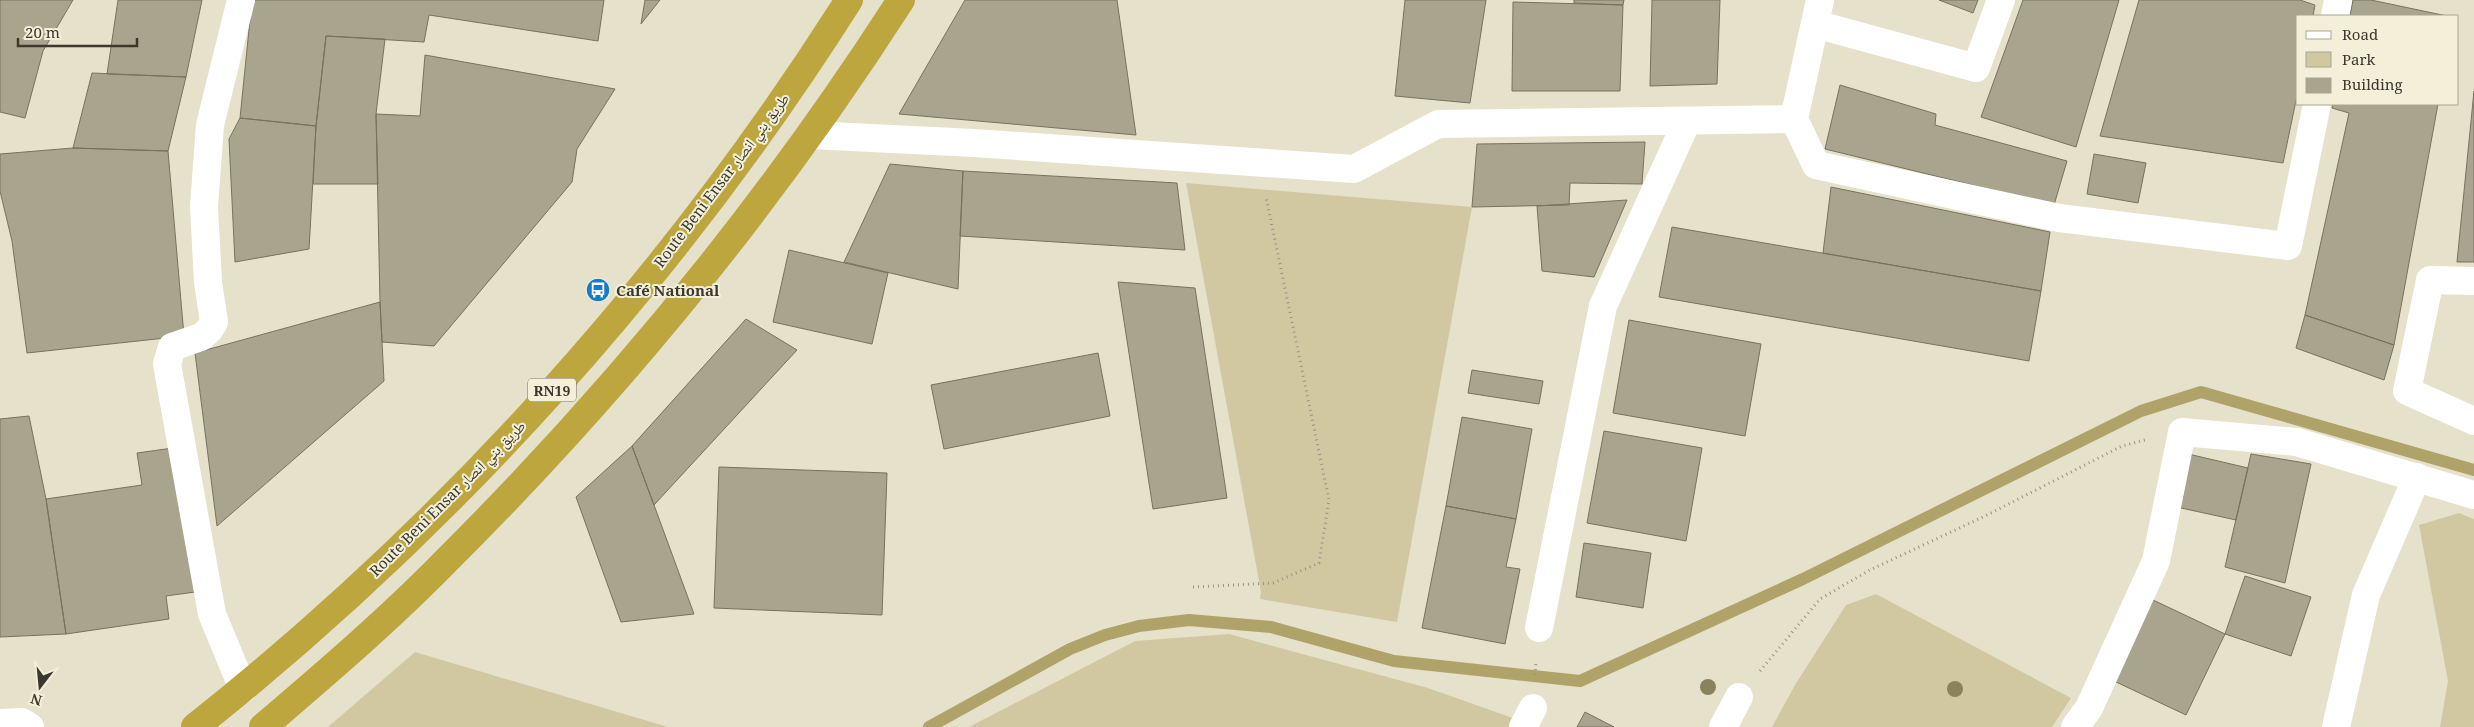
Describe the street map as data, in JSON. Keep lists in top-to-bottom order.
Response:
{
  "streets": {
    "highway": ["Route Beni Ensar طريق بني انصار", "RN19"]
  },
  "places": {
    "bus stop": ["Café National"]
  },
  "legend": ["Road", "Park", "Building"],
  "scale_bar": "20 m",
  "north": "bottom"
}
